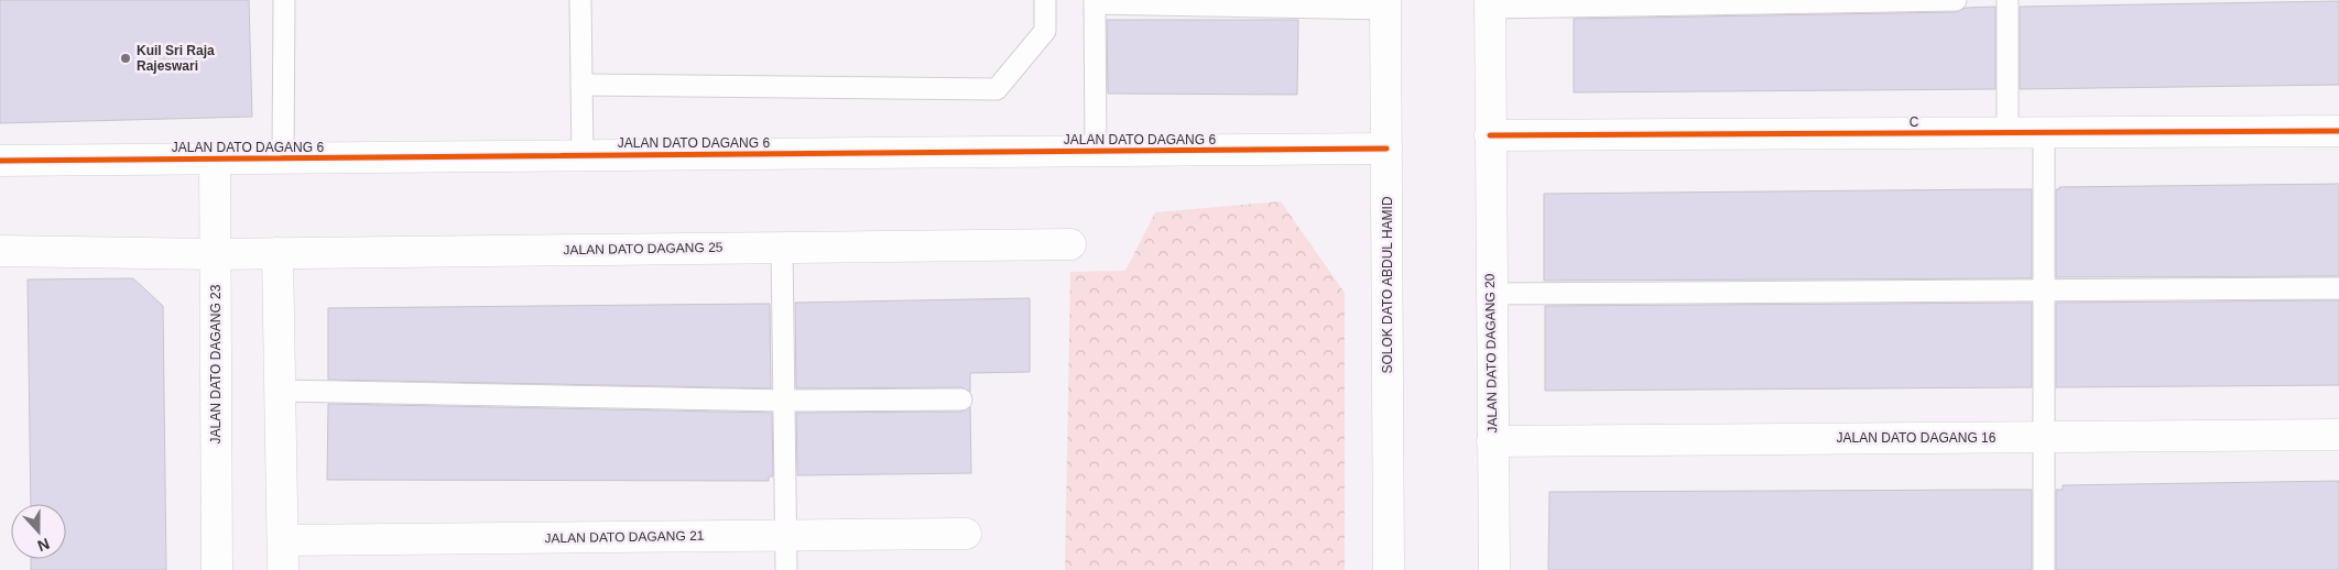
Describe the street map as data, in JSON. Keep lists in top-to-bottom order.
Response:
{
  "streets": {
    "street": [
      "C",
      "JALAN DATO DAGANG 6",
      "JALAN DATO DAGANG 25",
      "SOLOK DATO ABDUL HAMID",
      "JALAN DATO DAGANG 20",
      "JALAN DATO DAGANG 23",
      "JALAN DATO DAGANG 16",
      "JALAN DATO DAGANG 21"
    ]
  },
  "crossings": [
    ["C", "JALAN DATO DAGANG 20"],
    ["JALAN DATO DAGANG 6", "SOLOK DATO ABDUL HAMID"],
    ["JALAN DATO DAGANG 6", "JALAN DATO DAGANG 23"],
    ["JALAN DATO DAGANG 25", "JALAN DATO DAGANG 23"],
    ["JALAN DATO DAGANG 20", "JALAN DATO DAGANG 16"]
  ],
  "places": ["Kuil Sri Raja Rajeswari"],
  "north": "bottom"
}
